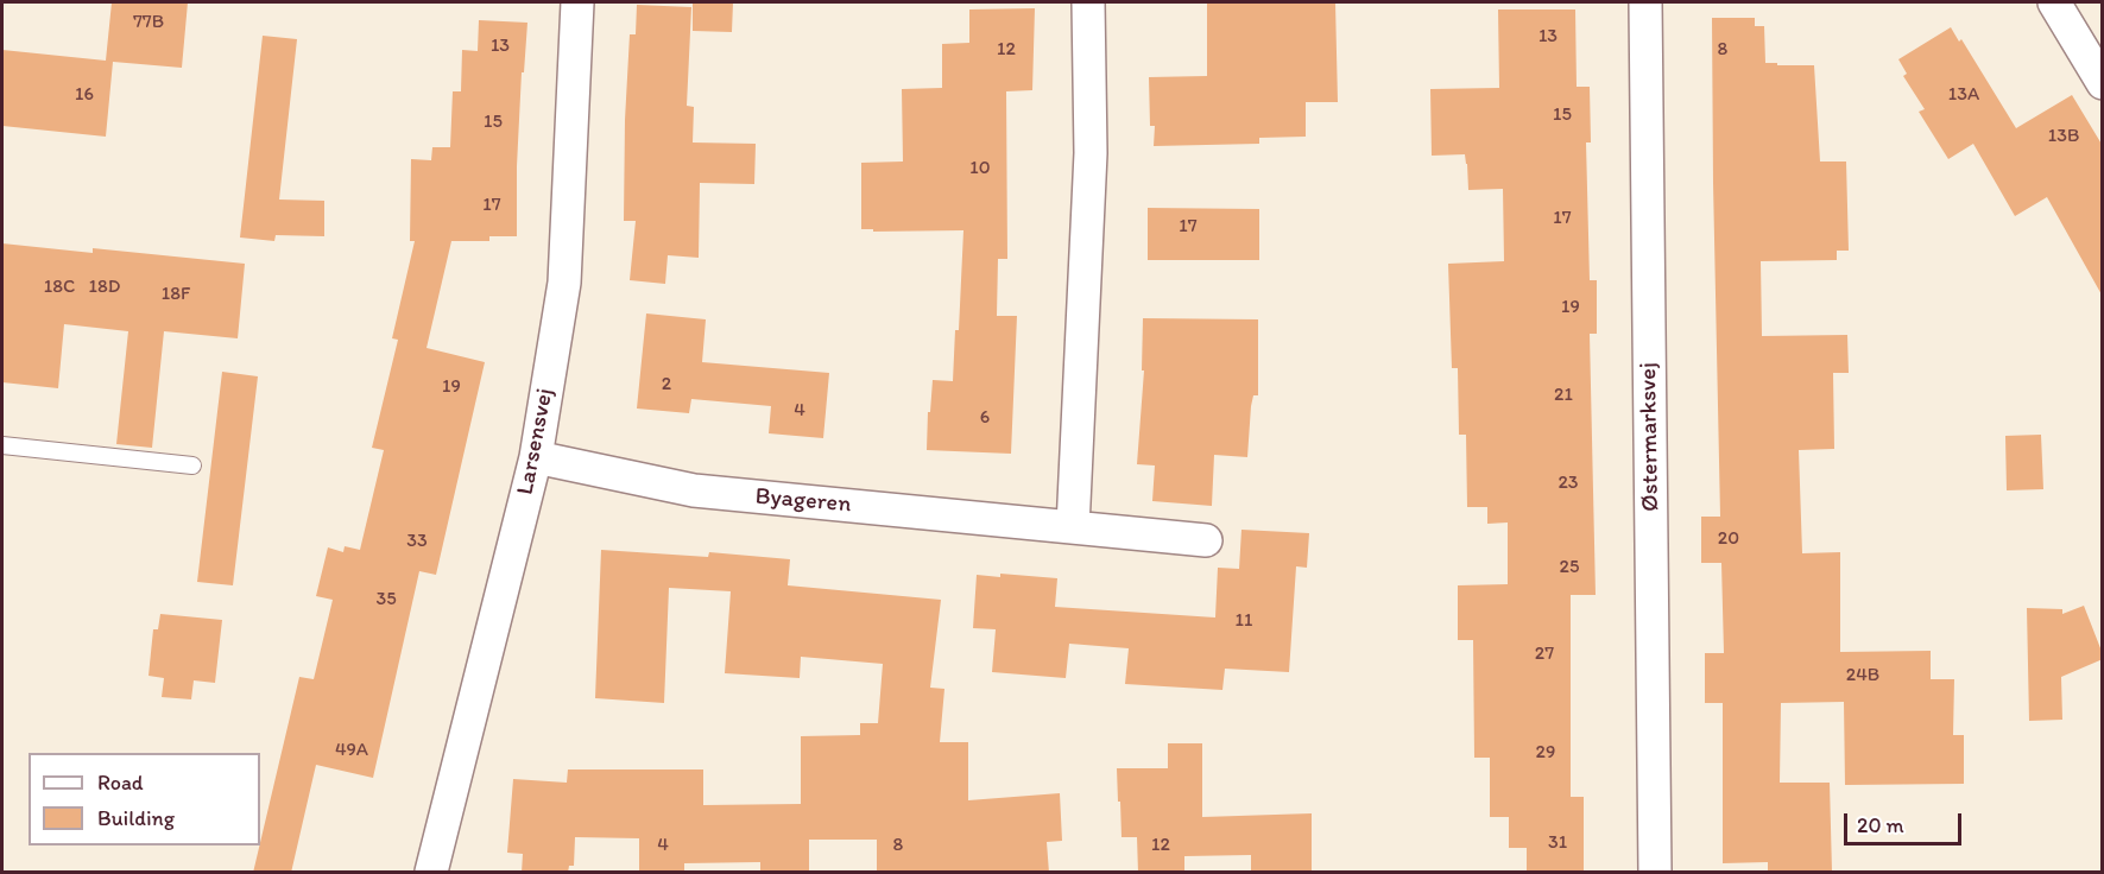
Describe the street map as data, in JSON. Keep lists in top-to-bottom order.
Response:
{
  "streets": {
    "street": ["Østermarksvej", "Larsensvej", "Byageren"]
  },
  "crossings": [
    ["Larsensvej", "Byageren"]
  ],
  "house_numbers": [
    "77B",
    "13",
    "13",
    "12",
    "8",
    "16",
    "13A",
    "15",
    "15",
    "13B",
    "10",
    "17",
    "17",
    "17",
    "18C",
    "18D",
    "18F",
    "19",
    "2",
    "19",
    "21",
    "4",
    "6",
    "23",
    "20",
    "33",
    "25",
    "35",
    "11",
    "27",
    "24B",
    "49A",
    "29",
    "31",
    "4",
    "8",
    "12"
  ],
  "legend": ["Road", "Building"],
  "scale_bar": "20 m"
}
